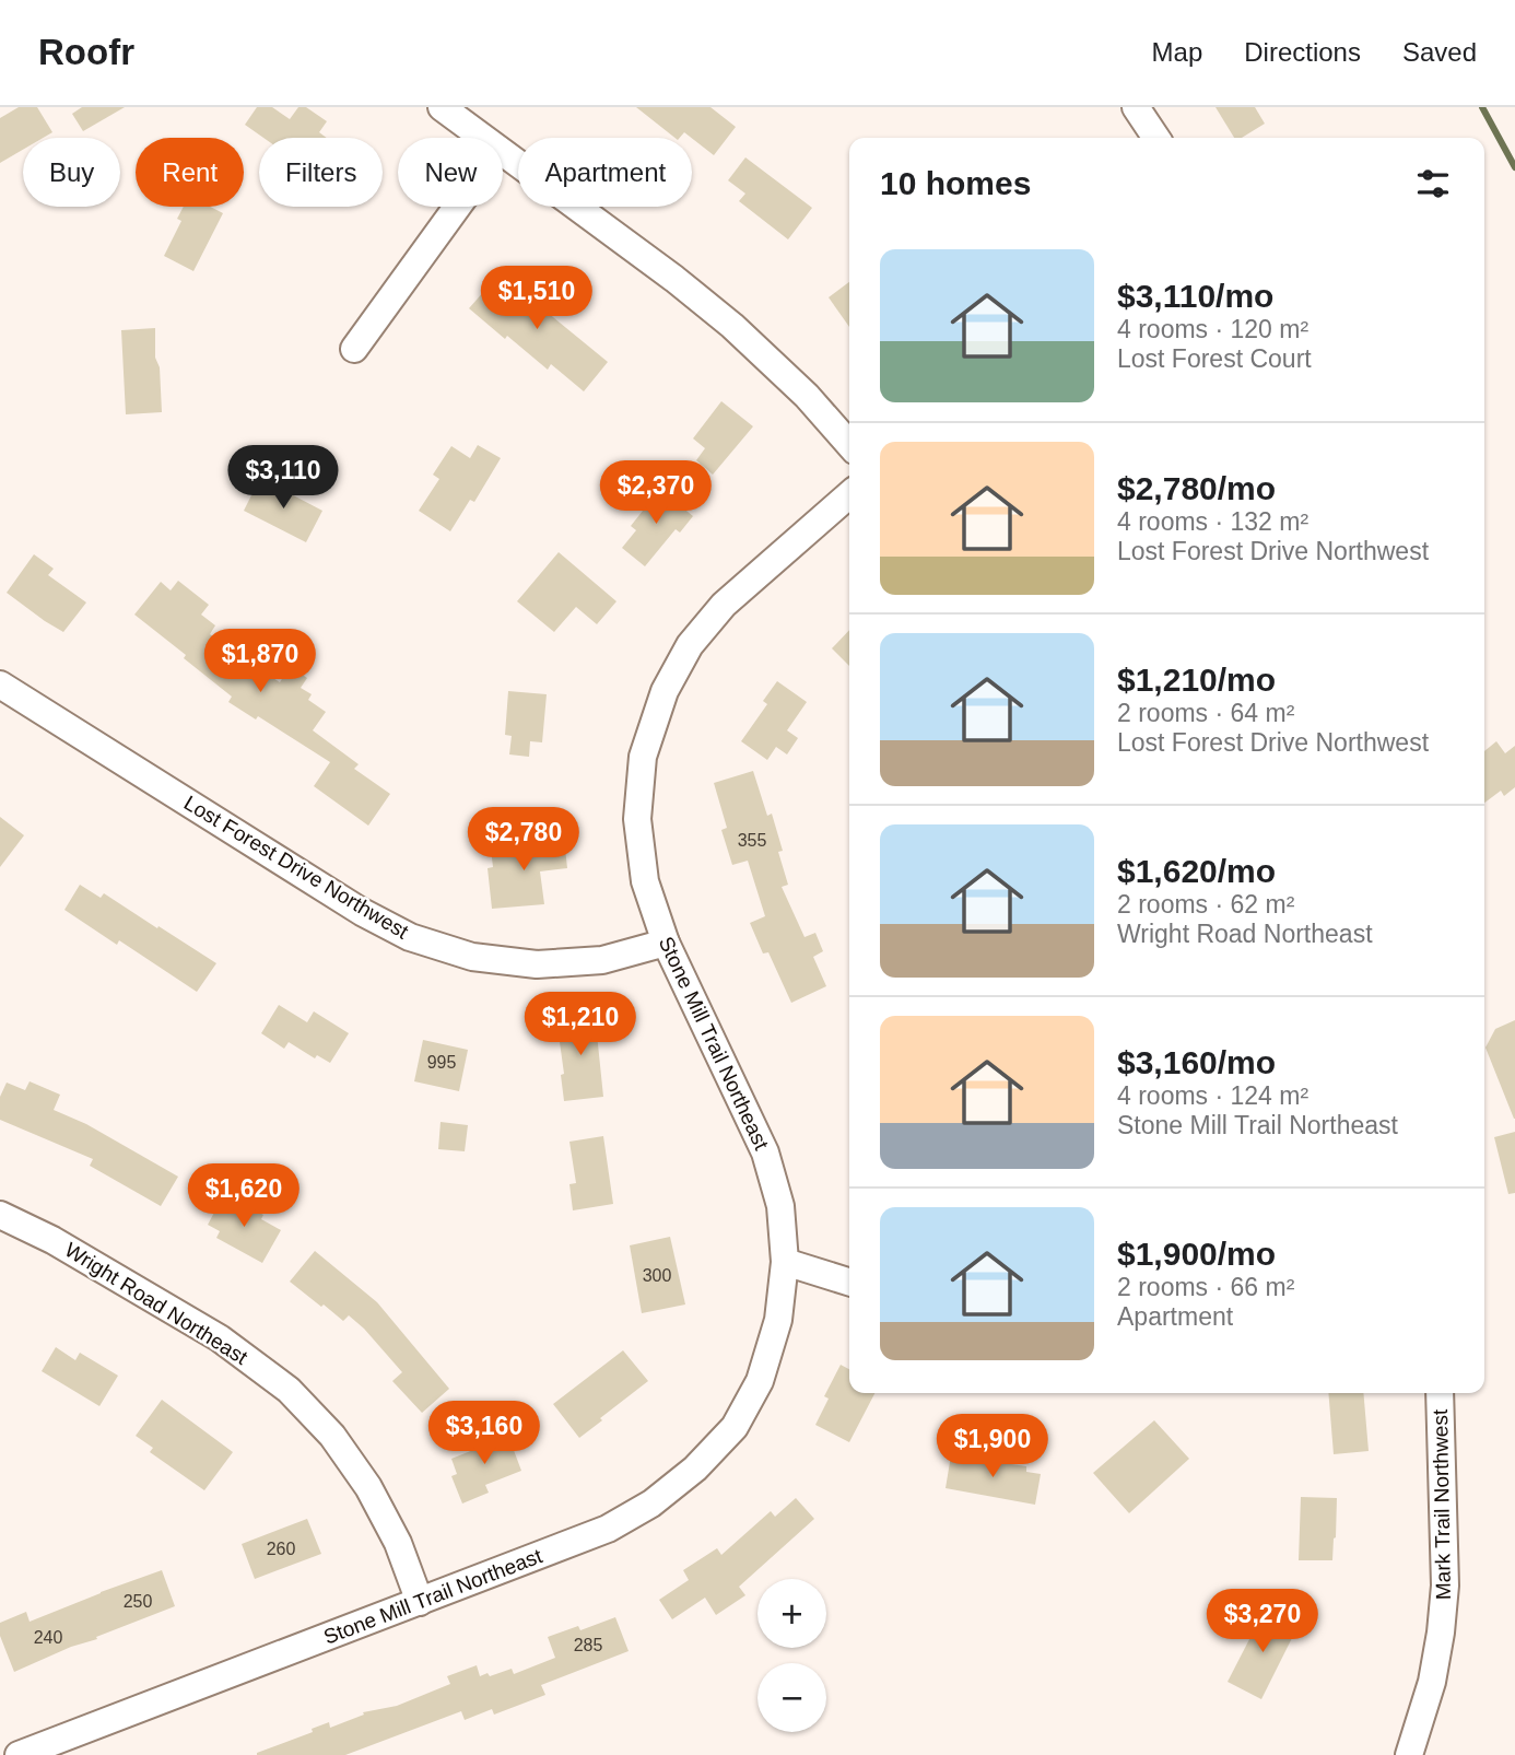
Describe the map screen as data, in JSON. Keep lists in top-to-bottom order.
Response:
{
  "streets": {
    "street": [
      "Lost Forest Drive Northwest",
      "Stone Mill Trail Northeast",
      "Wright Road Northeast",
      "Mark Trail Northwest"
    ]
  },
  "crossings": [
    ["Lost Forest Drive Northwest", "Stone Mill Trail Northeast"],
    ["Stone Mill Trail Northeast", "Wright Road Northeast"]
  ],
  "house_numbers": [
    "355",
    "995",
    "300",
    "260",
    "250",
    "240",
    "285"
  ],
  "page": {
    "header": "Roofr",
    "nav": ["Map", "Directions", "Saved"],
    "chip": [
      "Buy",
      "Rent",
      "Filters",
      "New",
      "Apartment"
    ],
    "heading": "10 homes",
    "list": [
      {
        "name": "$3,110/mo",
        "note": "4 rooms · 120 m² · Lost Forest Court"
      },
      {
        "name": "$2,780/mo",
        "note": "4 rooms · 132 m² · Lost Forest Drive Northwest"
      },
      {
        "name": "$1,210/mo",
        "note": "2 rooms · 64 m² · Lost Forest Drive Northwest"
      },
      {
        "name": "$1,620/mo",
        "note": "2 rooms · 62 m² · Wright Road Northeast"
      },
      {
        "name": "$3,160/mo",
        "note": "4 rooms · 124 m² · Stone Mill Trail Northeast"
      },
      {
        "name": "$1,900/mo",
        "note": "2 rooms · 66 m² · Apartment"
      }
    ],
    "price": [
      "$1,510",
      "$3,110",
      "$2,370",
      "$1,870",
      "$2,780",
      "$1,210",
      "$1,620",
      "$3,160",
      "$1,900",
      "$3,270"
    ],
    "map_buttons": ["+", "−"]
  }
}
